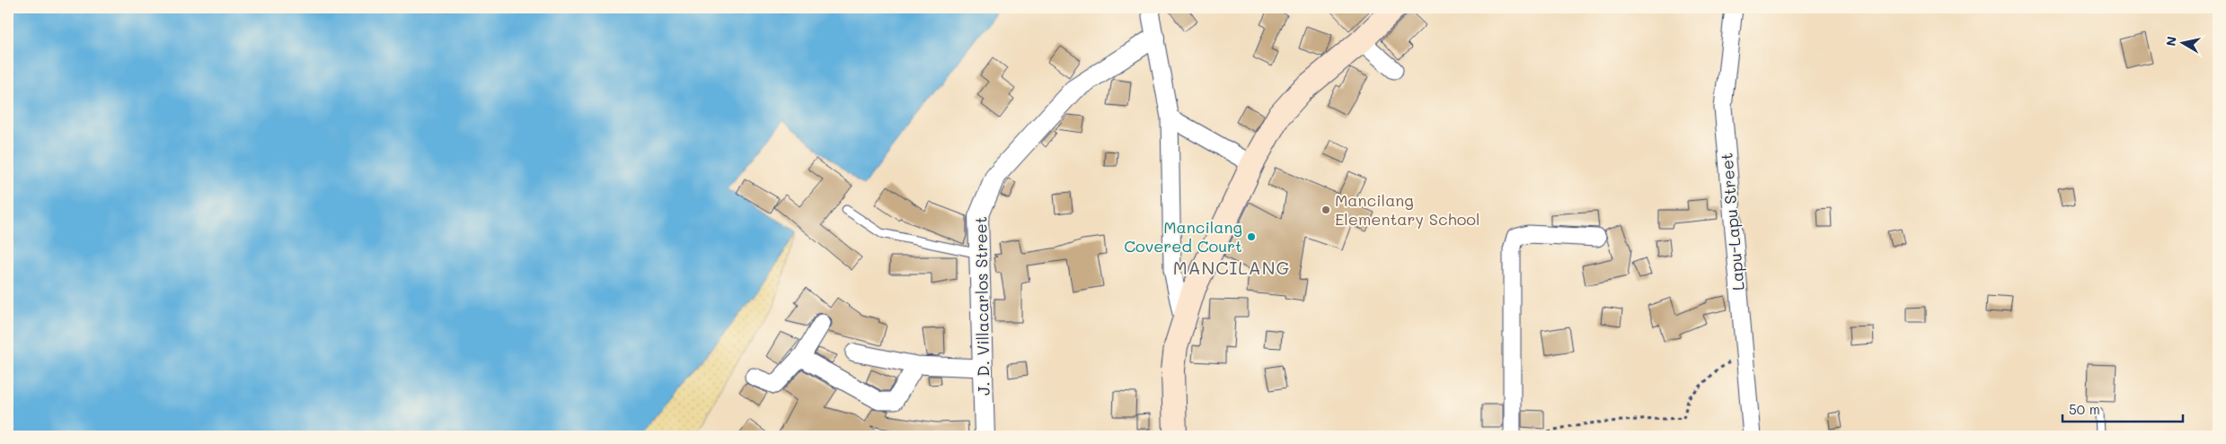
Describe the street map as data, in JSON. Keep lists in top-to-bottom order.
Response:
{
  "streets": {
    "street": ["Lapu-Lapu Street", "J. D. Villacarlos Street"]
  },
  "districts": ["MANCILANG"],
  "places": ["Mancilang Elementary School", "Mancilang Covered Court"],
  "scale_bar": "50 m",
  "north": "left"
}
